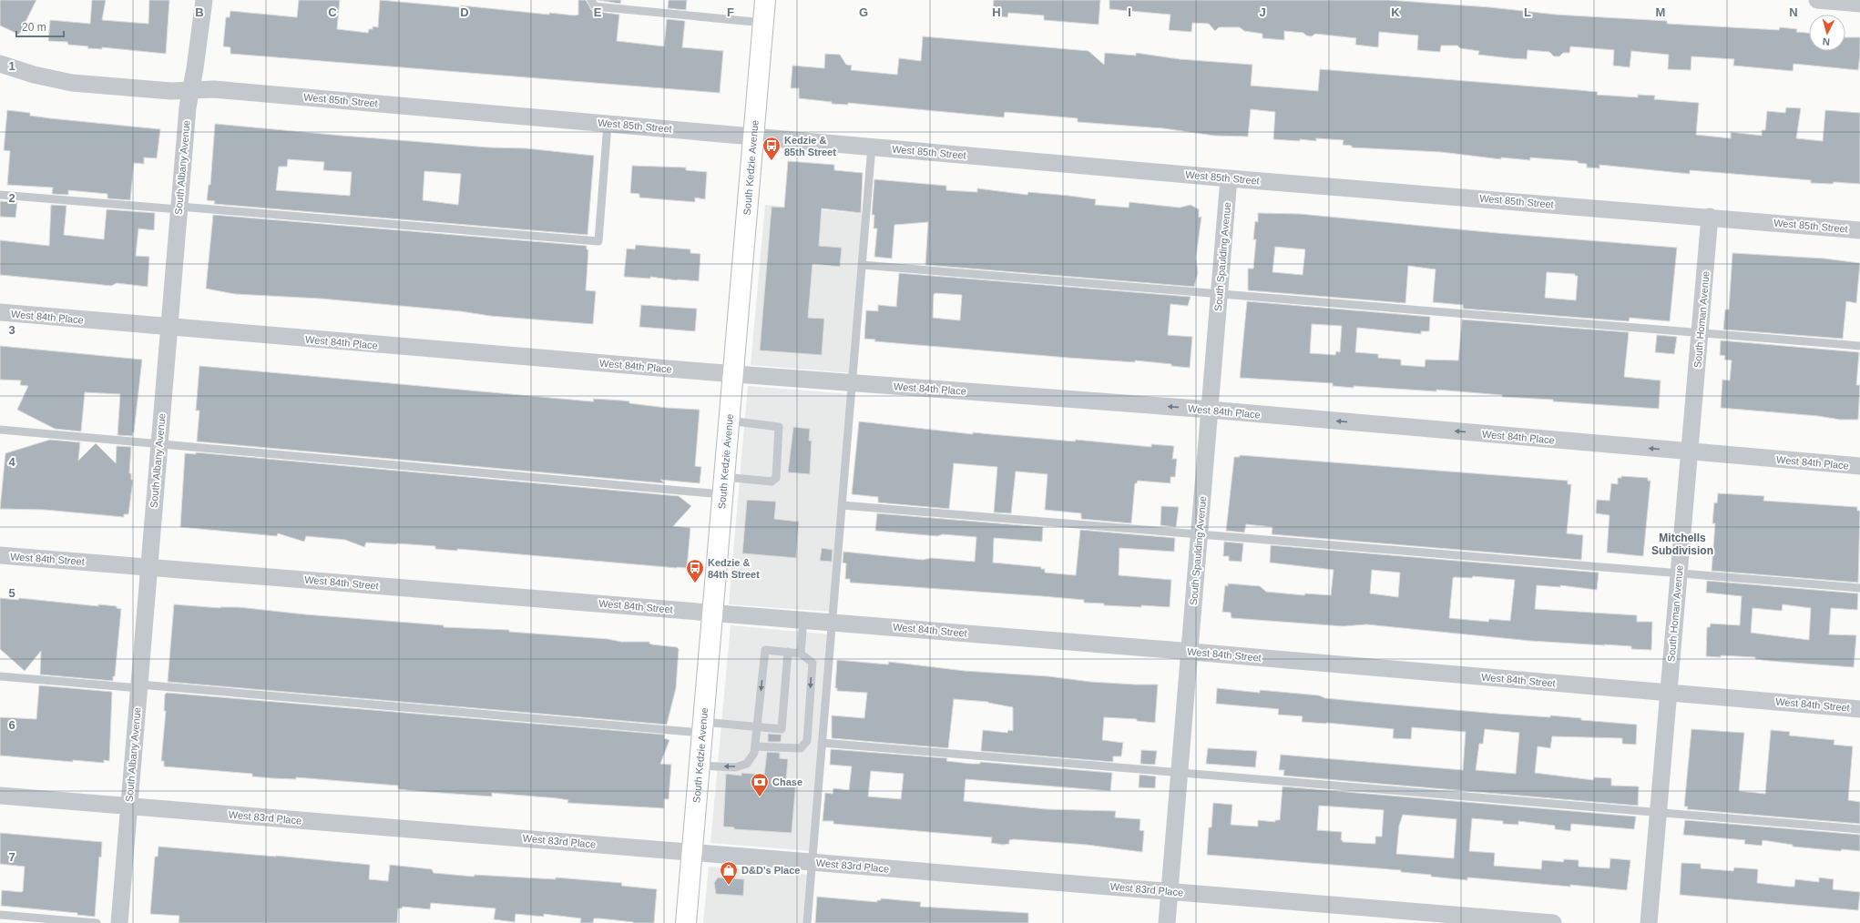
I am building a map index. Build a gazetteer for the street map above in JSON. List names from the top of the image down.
{
  "streets": {
    "main road": ["South Kedzie Avenue"],
    "street": [
      "West 85th Street",
      "South Albany Avenue",
      "South Spaulding Avenue",
      "West 84th Place",
      "South Homan Avenue",
      "West 84th Street",
      "West 83rd Place"
    ]
  },
  "crossings": [
    ["West 85th Street", "South Albany Avenue"],
    ["West 85th Street", "South Kedzie Avenue"],
    ["West 85th Street", "South Spaulding Avenue"],
    ["West 85th Street", "South Homan Avenue"],
    ["South Albany Avenue", "West 84th Place"],
    ["South Albany Avenue", "West 84th Street"],
    ["South Albany Avenue", "West 83rd Place"],
    ["South Kedzie Avenue", "West 84th Place"],
    ["South Kedzie Avenue", "West 84th Street"],
    ["South Kedzie Avenue", "West 83rd Place"],
    ["South Spaulding Avenue", "West 84th Place"],
    ["South Spaulding Avenue", "West 84th Street"],
    ["South Spaulding Avenue", "West 83rd Place"],
    ["West 84th Place", "South Homan Avenue"],
    ["South Homan Avenue", "West 84th Street"]
  ],
  "one_way": ["West 84th Place"],
  "districts": ["Mitchells Subdivision"],
  "places": {
    "bus stop": ["Kedzie & 85th Street", "Kedzie & 84th Street"],
    "bank": ["Chase"],
    "shop": ["D&D’s Place"]
  },
  "scale_bar": "20 m",
  "north": "bottom",
  "grid": {
    "columns": [
      "B",
      "C",
      "D",
      "E",
      "F",
      "G",
      "H",
      "I",
      "J",
      "K",
      "L",
      "M",
      "N"
    ],
    "rows": [
      "1",
      "2",
      "3",
      "4",
      "5",
      "6",
      "7"
    ]
  }
}
